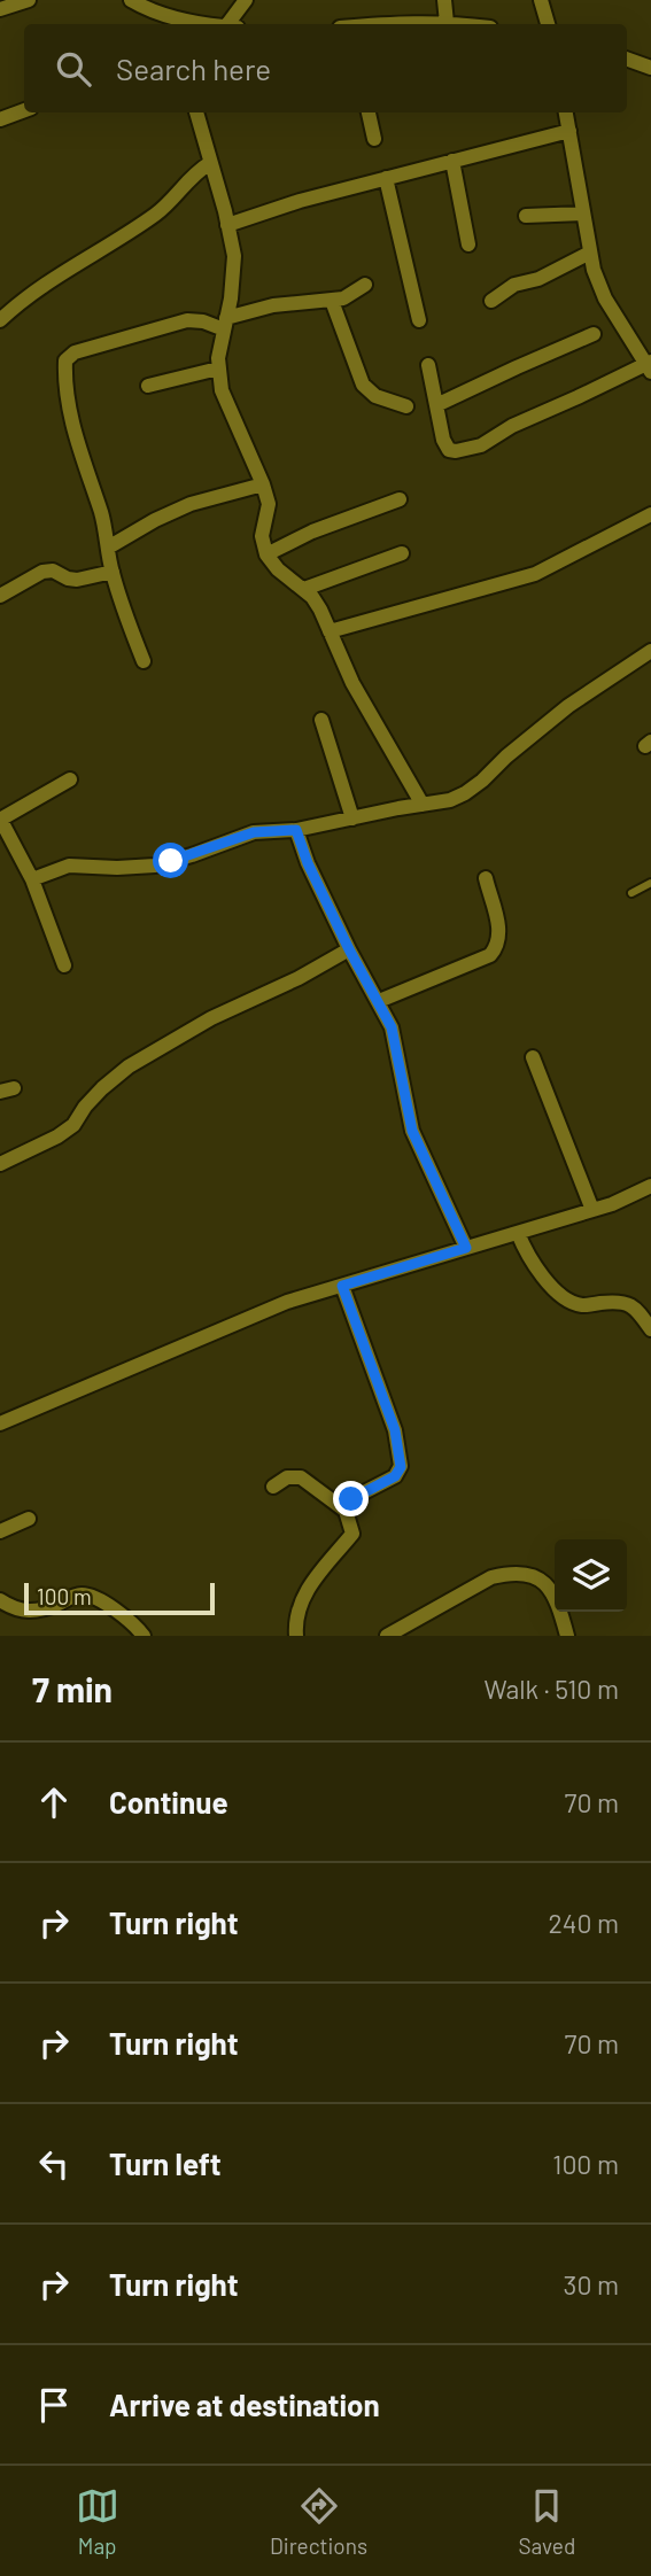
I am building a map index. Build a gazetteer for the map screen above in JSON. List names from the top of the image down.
{
  "scale_bar": "100 m",
  "page": {
    "search": "Search here",
    "scale": "100 m",
    "heading": ["7 min", "Walk · 510 m"],
    "list": [
      ["Continue", "70 m"],
      ["Turn right", "240 m"],
      ["Turn right", "70 m"],
      ["Turn left", "100 m"],
      ["Turn right", "30 m"],
      "Arrive at destination"
    ],
    "nav": ["Map", "Directions", "Saved"]
  }
}
